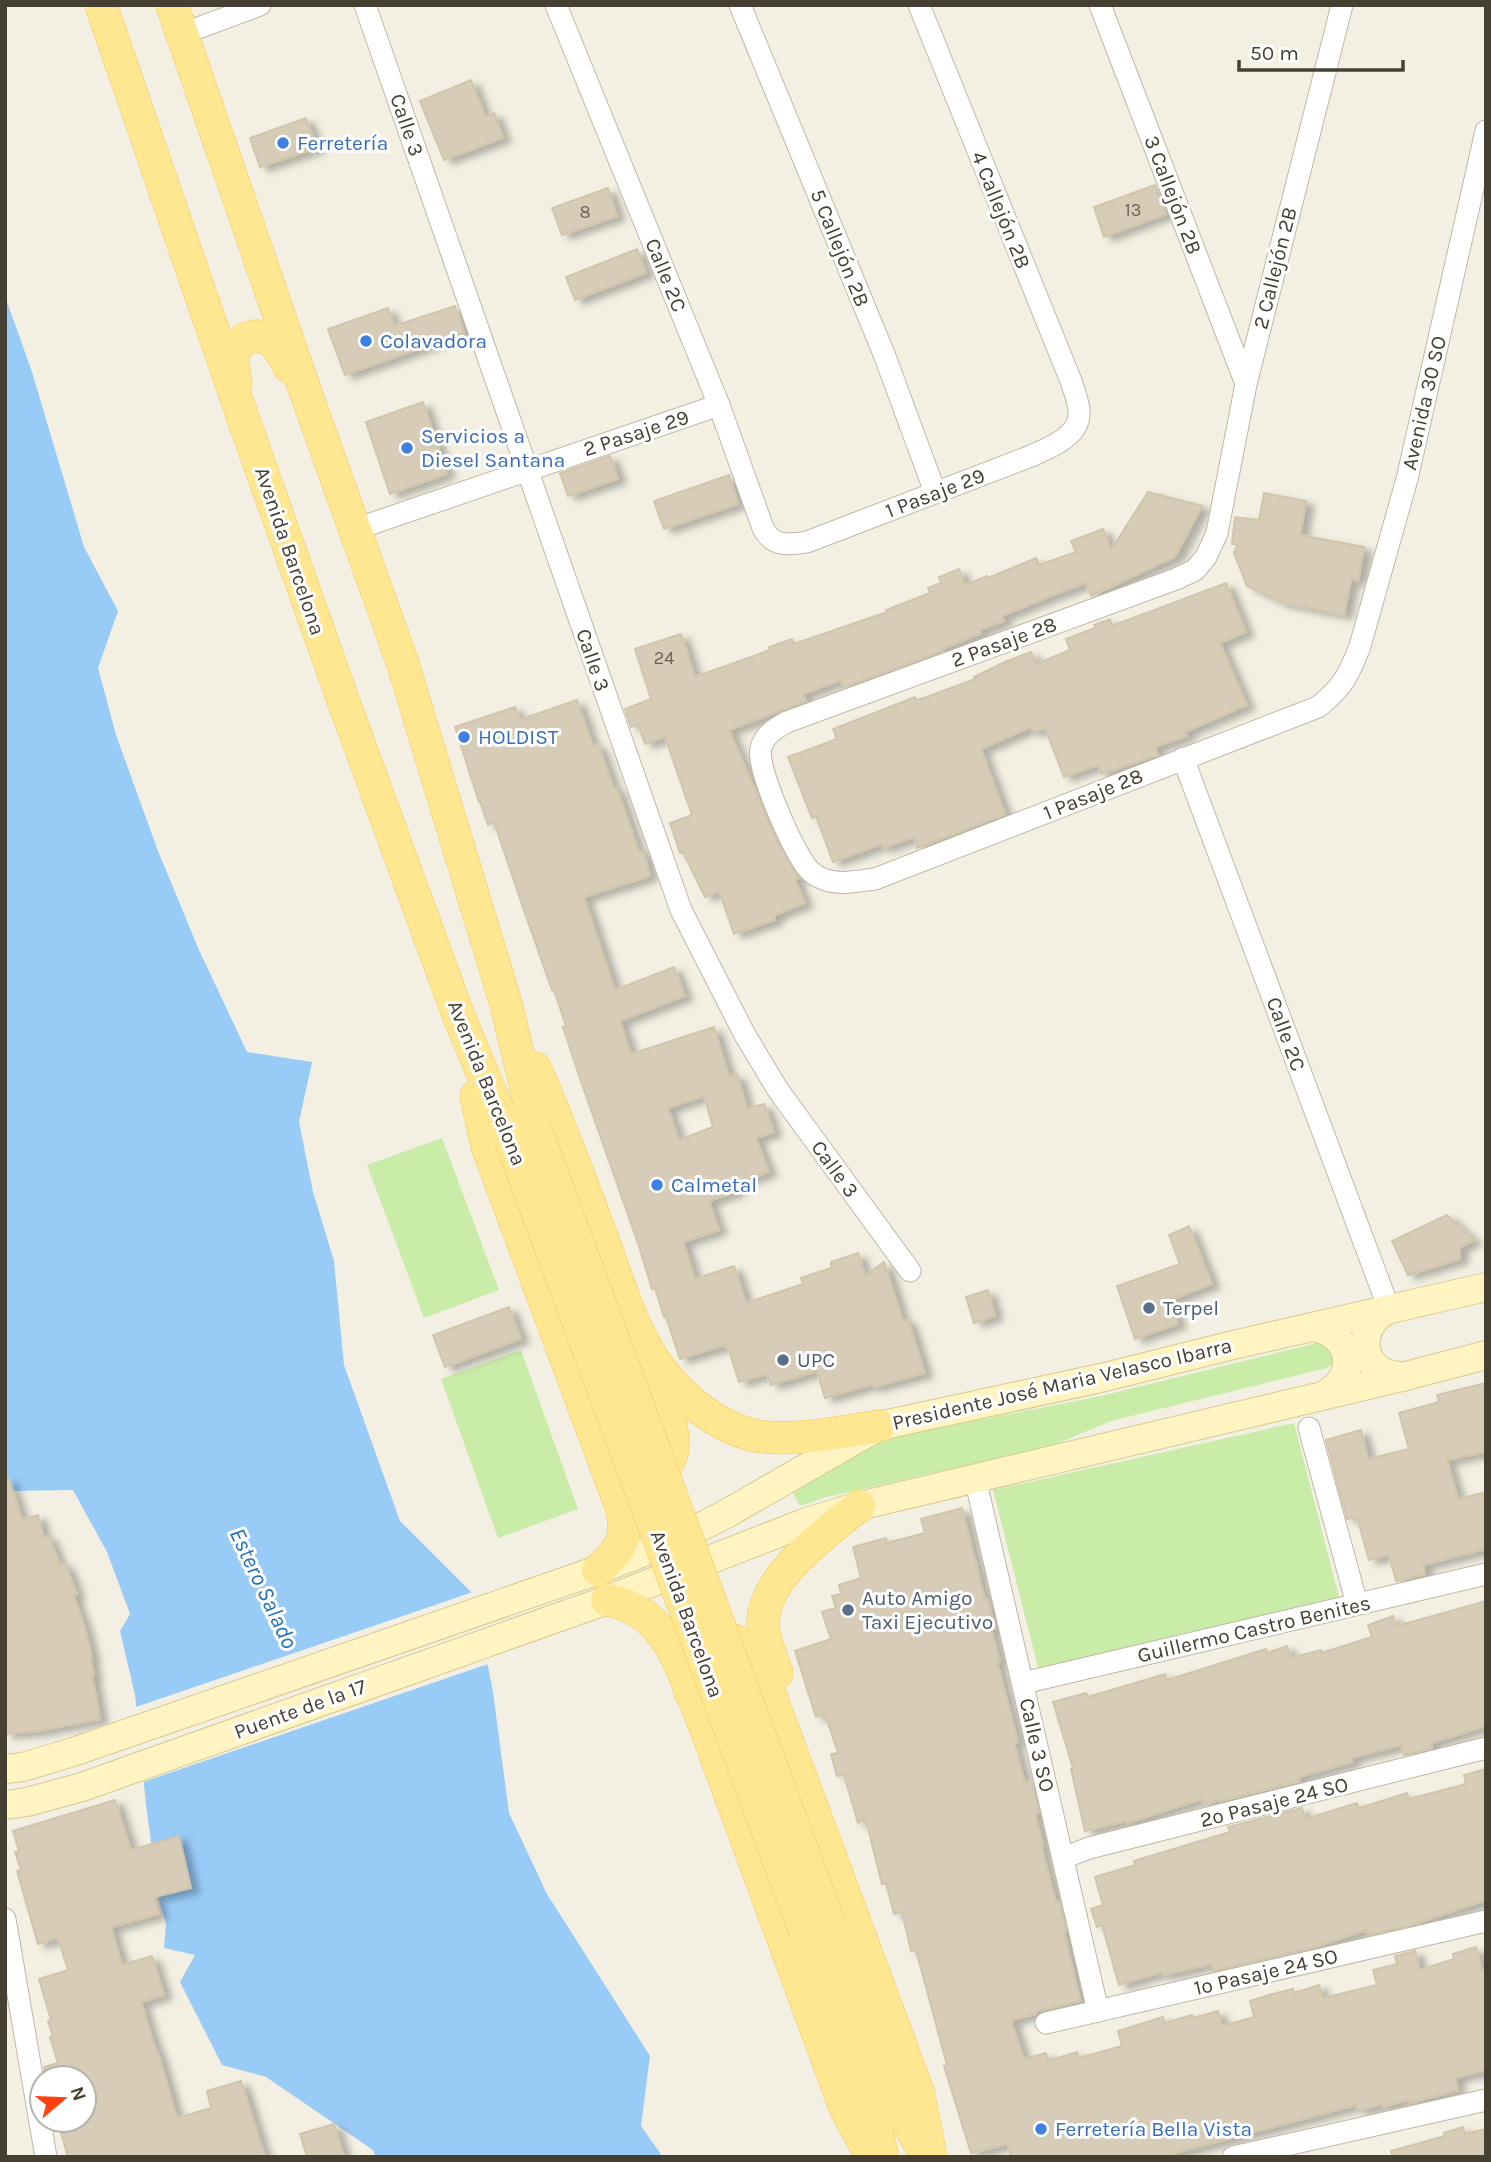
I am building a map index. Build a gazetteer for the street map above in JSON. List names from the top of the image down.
{
  "streets": {
    "main road": ["Avenida Barcelona", "Presidente José Maria Velasco Ibarra", "Puente de la 17"],
    "street": [
      "Calle 3",
      "3 Callejón 2B",
      "4 Callejón 2B",
      "5 Callejón 2B",
      "2 Callejón 2B",
      "Calle 2C",
      "Avenida 30 SO",
      "2 Pasaje 29",
      "1 Pasaje 29",
      "2 Pasaje 28",
      "1 Pasaje 28",
      "Guillermo Castro Benites",
      "Calle 3 SO",
      "2º Pasaje 24 SO",
      "1º Pasaje 24 SO"
    ]
  },
  "crossings": [
    ["Calle 3", "2 Pasaje 29"],
    ["3 Callejón 2B", "2 Callejón 2B"],
    ["4 Callejón 2B", "1 Pasaje 29"],
    ["5 Callejón 2B", "1 Pasaje 29"],
    ["2 Callejón 2B", "2 Pasaje 28"],
    ["Calle 2C", "2 Pasaje 29"],
    ["Calle 2C", "1 Pasaje 29"],
    ["Calle 2C", "1 Pasaje 28"],
    ["Calle 2C", "Presidente José Maria Velasco Ibarra"],
    ["Avenida 30 SO", "1 Pasaje 28"],
    ["2 Pasaje 29", "Avenida Barcelona"],
    ["2 Pasaje 28", "1 Pasaje 28"],
    ["Presidente José Maria Velasco Ibarra", "Puente de la 17"],
    ["Guillermo Castro Benites", "Calle 3 SO"],
    ["Calle 3 SO", "2º Pasaje 24 SO"],
    ["Calle 3 SO", "1º Pasaje 24 SO"]
  ],
  "water": ["Estero Salado"],
  "places": [
    "Ferretería",
    "Colavadora",
    "Servicios a Diesel Santana",
    "HOLDIST",
    "Calmetal",
    "Terpel",
    "UPC",
    "Auto Amigo Taxi Ejecutivo",
    "Ferretería Bella Vista"
  ],
  "house_numbers": ["13", "8", "24"],
  "scale_bar": "50 m",
  "north": "right"
}
